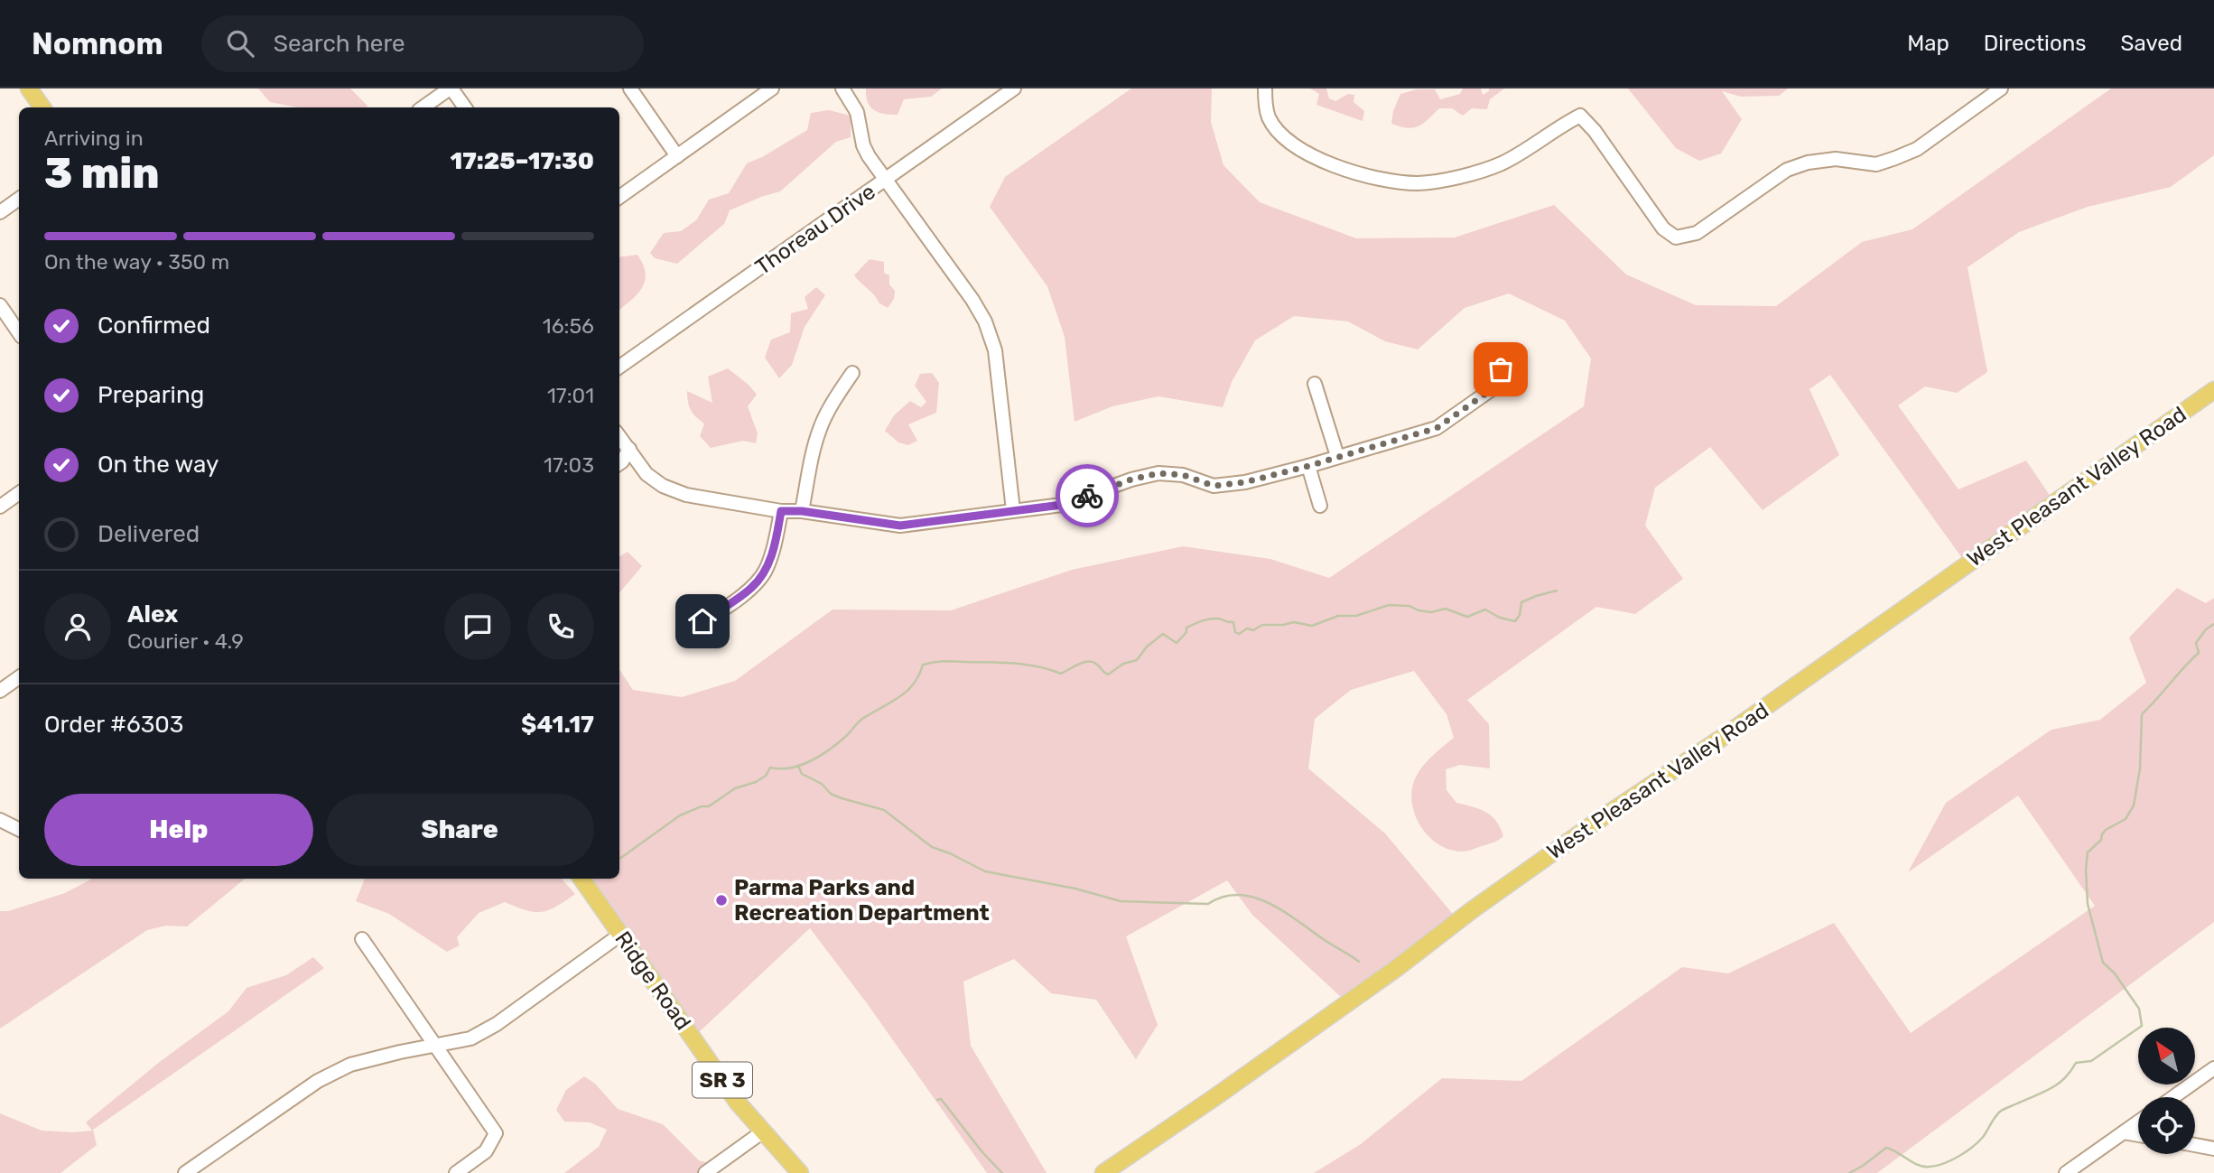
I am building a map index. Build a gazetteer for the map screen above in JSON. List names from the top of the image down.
{
  "streets": {
    "main road": ["West Pleasant Valley Road", "Ridge Road", "SR 3"],
    "street": ["Thoreau Drive"]
  },
  "places": ["Parma Parks and Recreation Department"],
  "north": "top left",
  "page": {
    "header": "Nomnom",
    "search": "Search here",
    "nav": ["Map", "Directions", "Saved"],
    "heading": ["3 min", "Arriving in", "17:25–17:30"],
    "panel": [
      "Alex",
      "Courier · 4.9",
      "Order #6303",
      "$41.17"
    ],
    "bar": "On the way · 350 m",
    "list": [
      ["Confirmed", "16:56"],
      ["Preparing", "17:01"],
      ["On the way", "17:03"],
      "Delivered"
    ],
    "buttons": ["Help", "Share"]
  }
}
